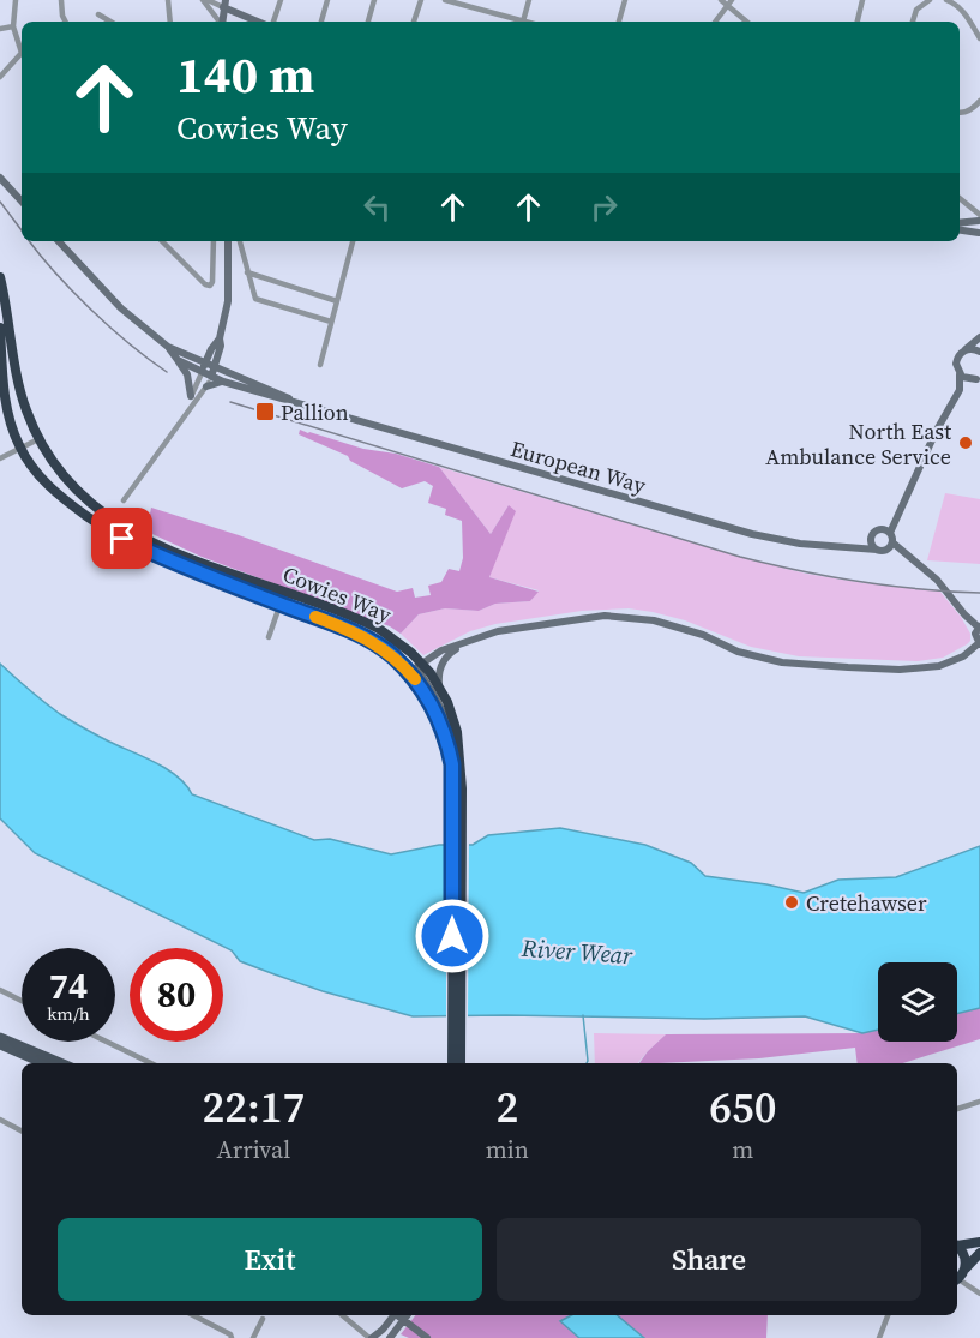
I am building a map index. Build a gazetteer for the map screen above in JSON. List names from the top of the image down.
{
  "streets": {
    "highway": ["Cowies Way"],
    "street": ["European Way"]
  },
  "water": ["River Wear"],
  "places": {
    "transit": ["Pallion"],
    "other": ["North East Ambulance Service", "Cretehawser"]
  },
  "page": {
    "turn": ["140 m", "Cowies Way"],
    "speed": "74 km/h",
    "limit": "80",
    "eta": [
      "22:17",
      "Arrival",
      "2",
      "min",
      "650",
      "m"
    ],
    "buttons": ["Exit", "Share"]
  }
}
